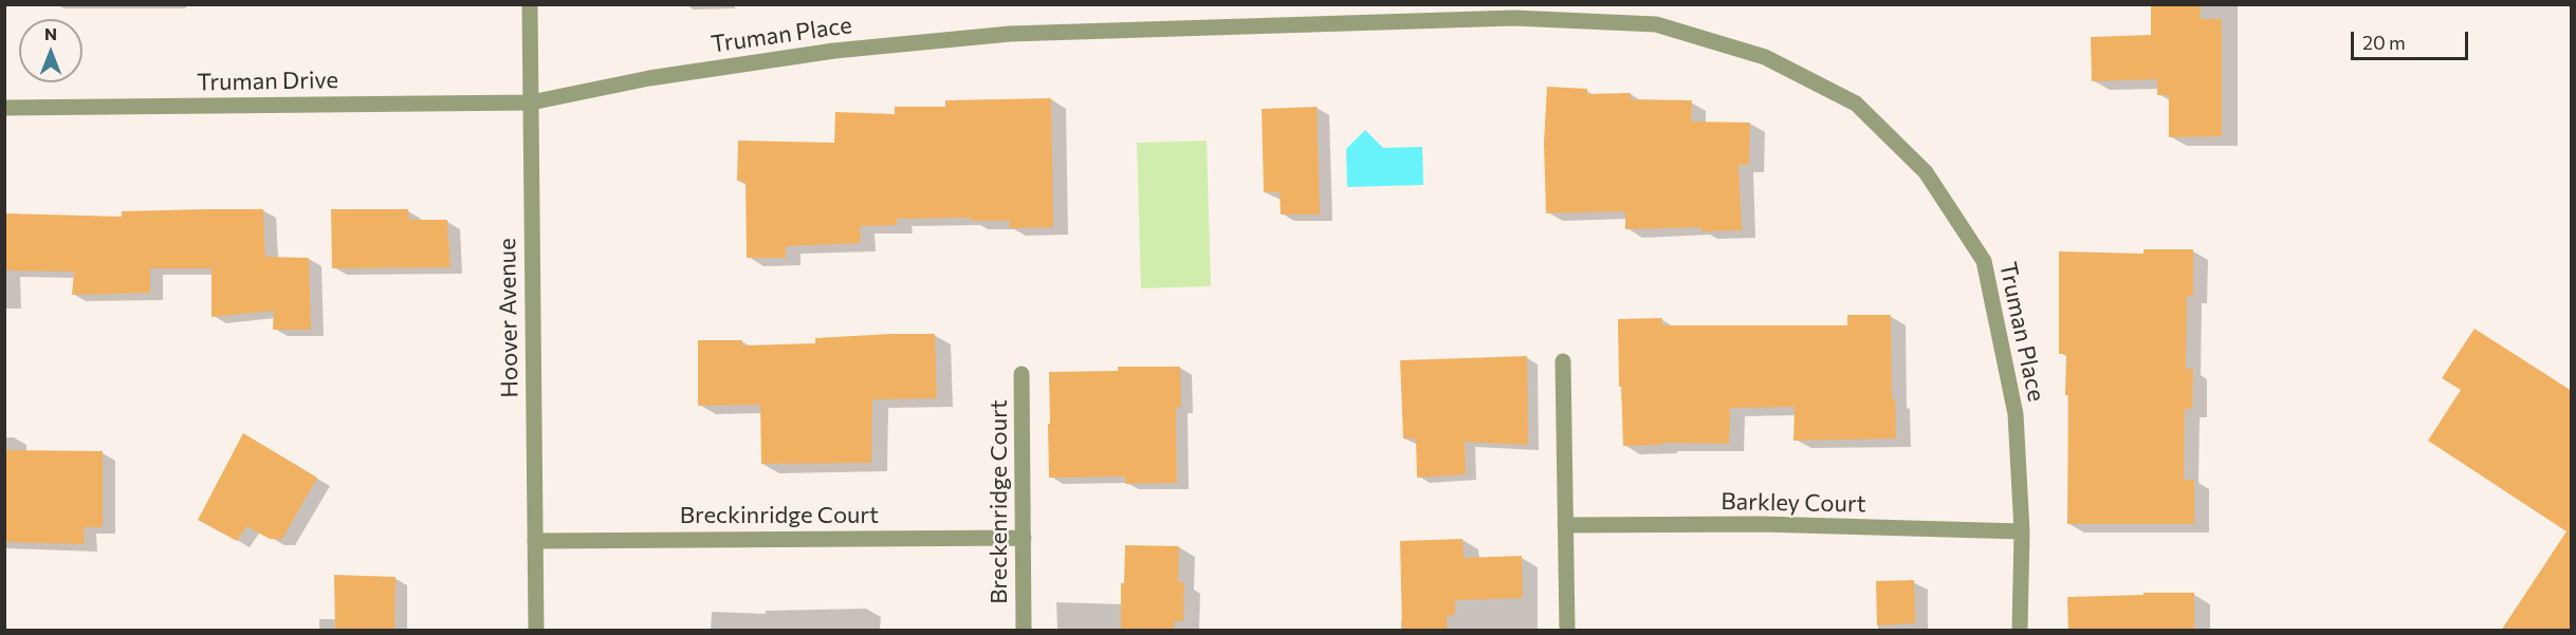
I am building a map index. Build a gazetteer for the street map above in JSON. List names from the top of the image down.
{
  "streets": {
    "street": [
      "Truman Place",
      "Truman Drive",
      "Hoover Avenue",
      "Breckenridge Court",
      "Barkley Court",
      "Breckinridge Court"
    ]
  },
  "crossings": [
    ["Truman Place", "Truman Drive"],
    ["Truman Place", "Hoover Avenue"],
    ["Truman Place", "Barkley Court"],
    ["Truman Drive", "Hoover Avenue"],
    ["Hoover Avenue", "Breckinridge Court"],
    ["Breckenridge Court", "Breckinridge Court"]
  ],
  "scale_bar": "20 m",
  "north": "top"
}
